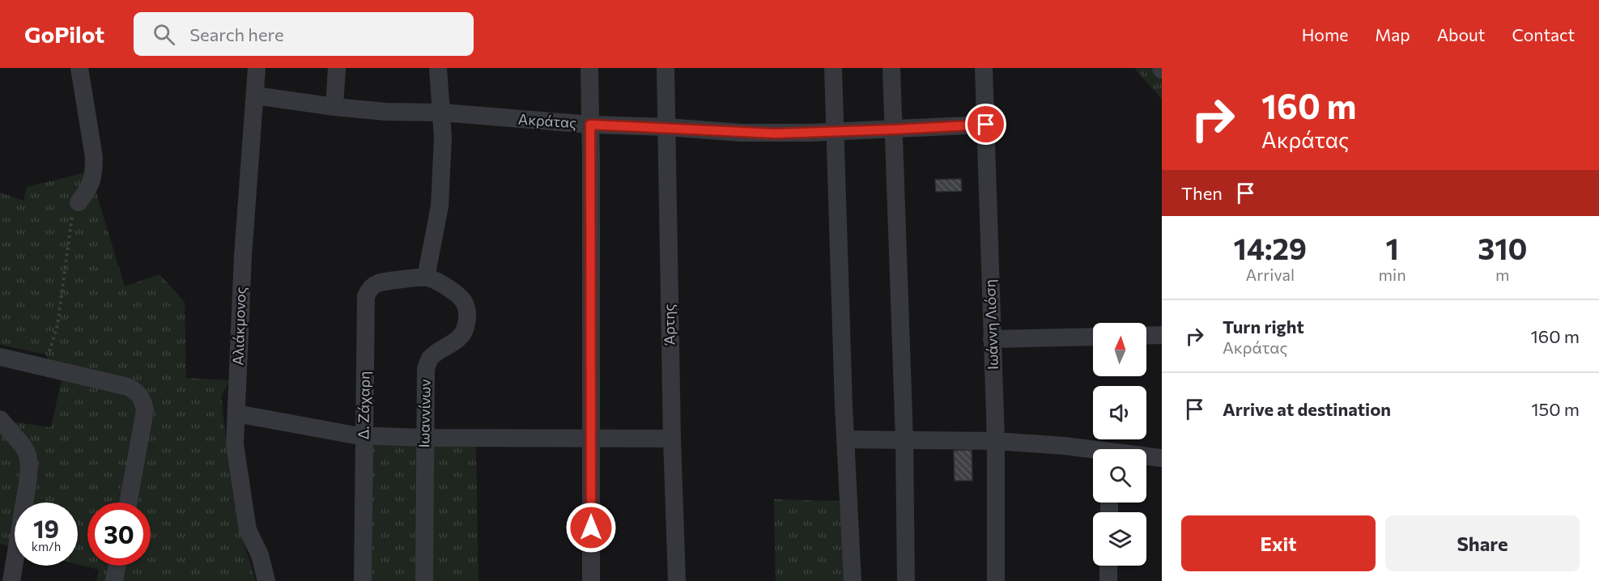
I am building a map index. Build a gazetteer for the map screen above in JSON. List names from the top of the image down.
{
  "streets": {
    "street": [
      "Ακράτας",
      "Άρτης",
      "Ιωάννη Λιόση",
      "Αλιάκμονος",
      "Δ. Ζάχαρη",
      "Ιωαννίνων"
    ]
  },
  "crossings": [
    ["Ακράτας", "Άρτης"],
    ["Ακράτας", "Ιωάννη Λιόση"],
    ["Ακράτας", "Αλιάκμονος"],
    ["Δ. Ζάχαρη", "Ιωαννίνων"]
  ],
  "north": "top",
  "page": {
    "header": "GoPilot",
    "search": "Search here",
    "nav": [
      "Home",
      "Map",
      "About",
      "Contact"
    ],
    "turn": ["160 m", "Ακράτας"],
    "then": "Then",
    "eta": [
      "14:29",
      "Arrival",
      "1",
      "min",
      "310",
      "m"
    ],
    "list": [
      {
        "name": "Turn right",
        "note": "Ακράτας",
        "value": "160 m"
      },
      {
        "name": "Arrive at destination",
        "value": "150 m"
      }
    ],
    "speed": "19 km/h",
    "limit": "30",
    "buttons": ["Exit", "Share"]
  }
}
